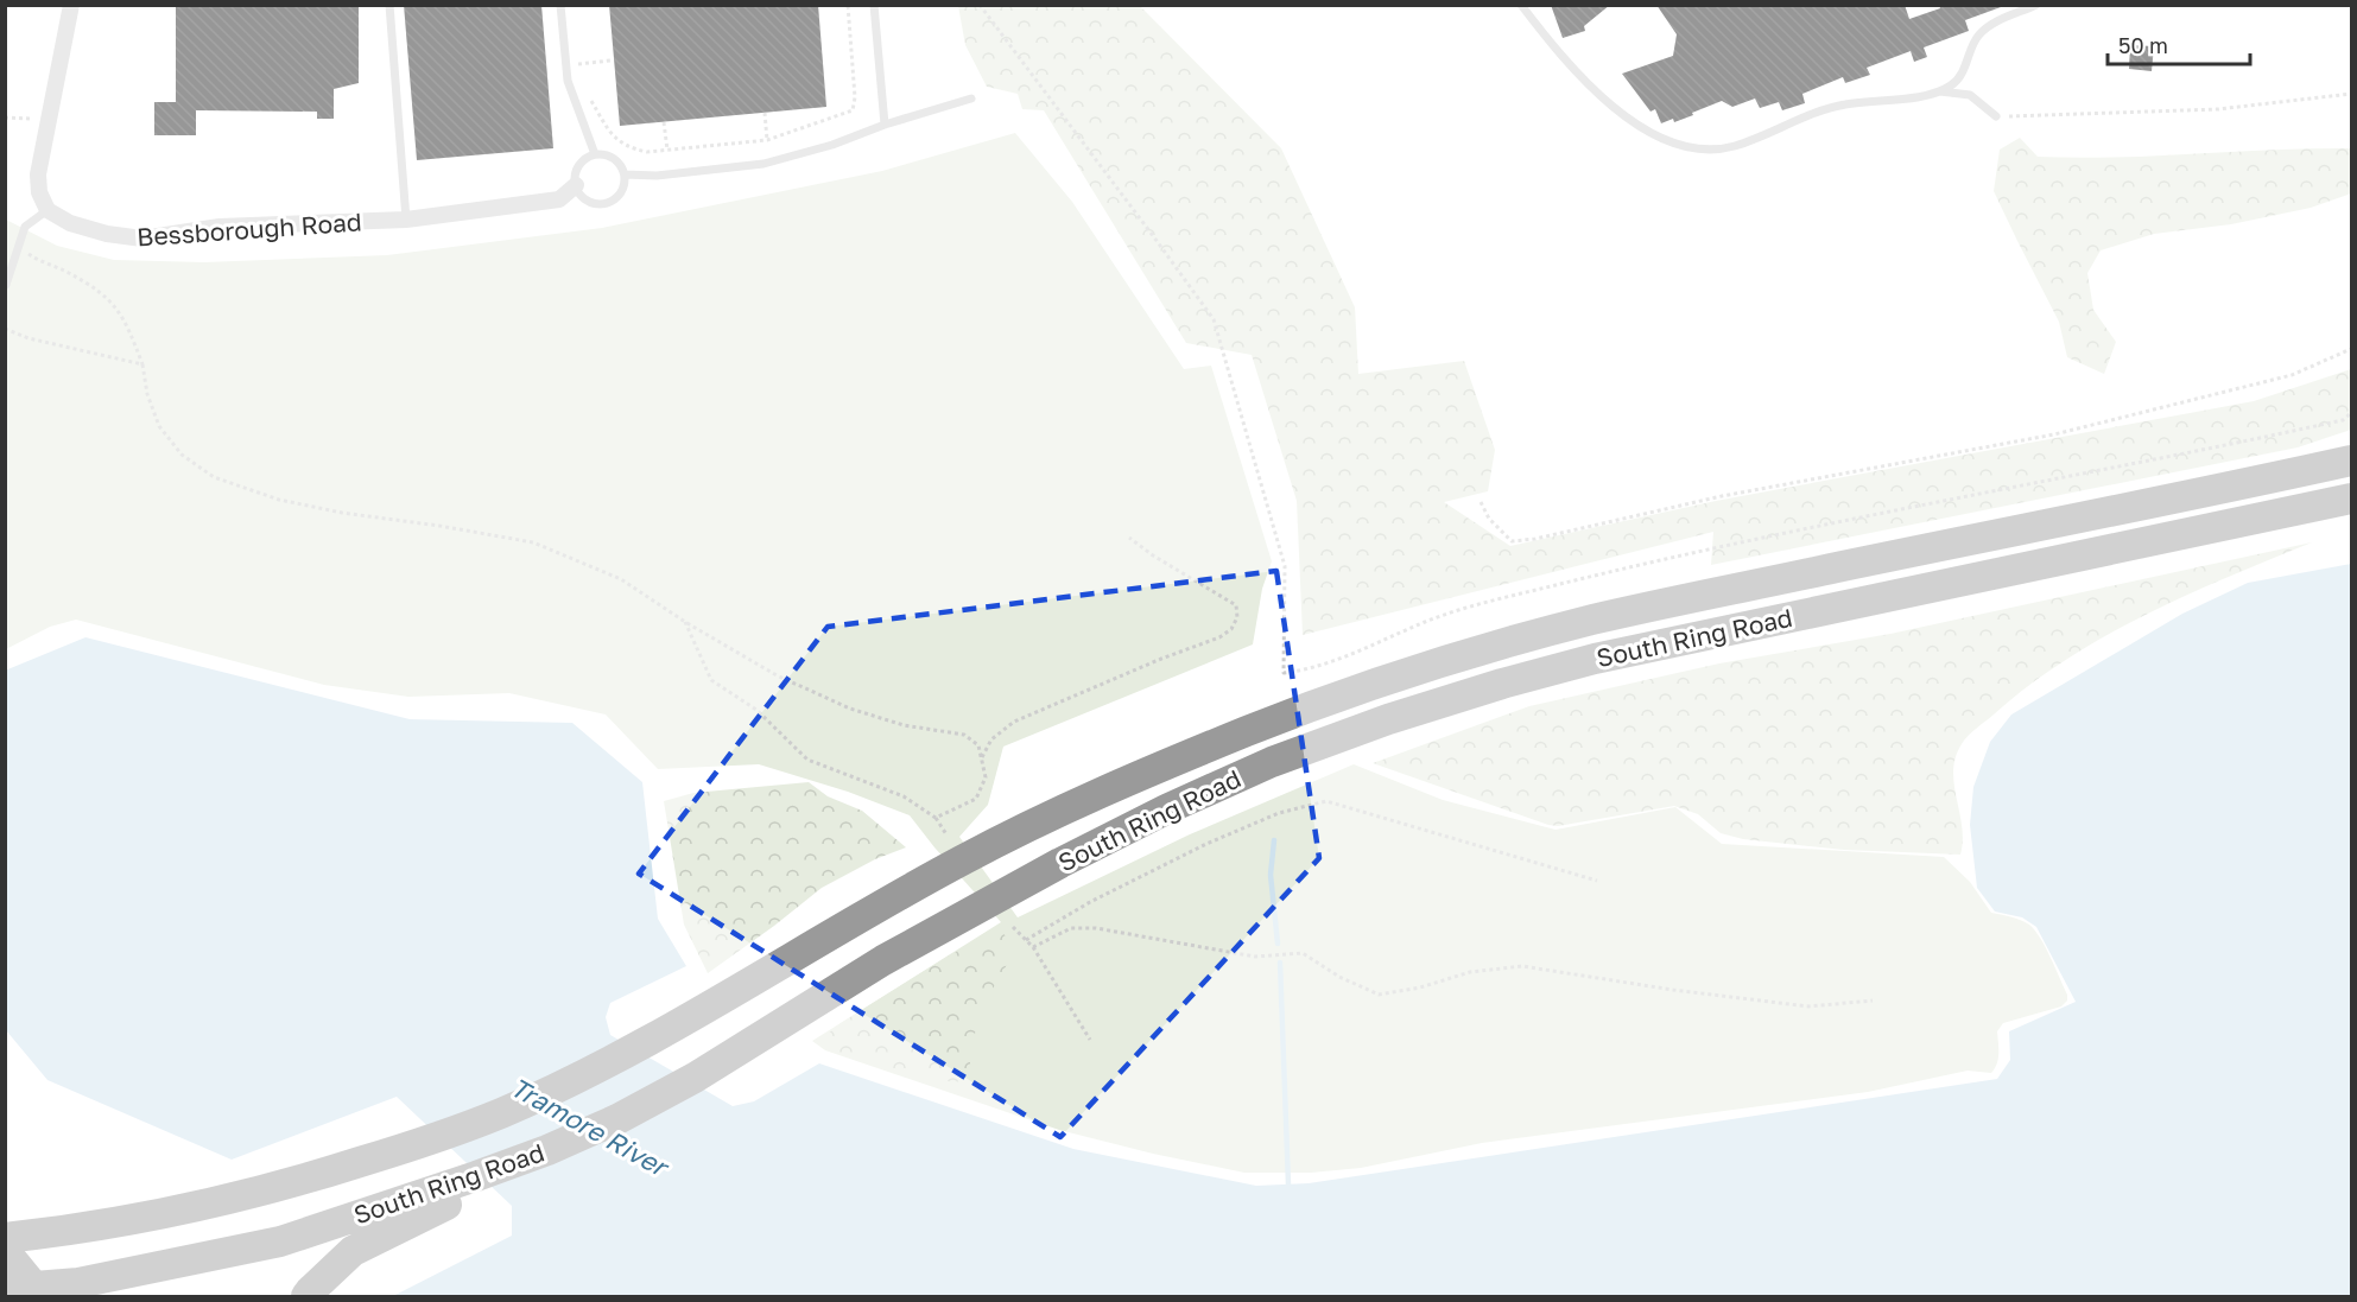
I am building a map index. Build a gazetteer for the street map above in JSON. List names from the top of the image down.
{
  "streets": {
    "highway": ["South Ring Road"],
    "street": ["Bessborough Road"]
  },
  "water": ["Tramore River"],
  "scale_bar": "50 m"
}
